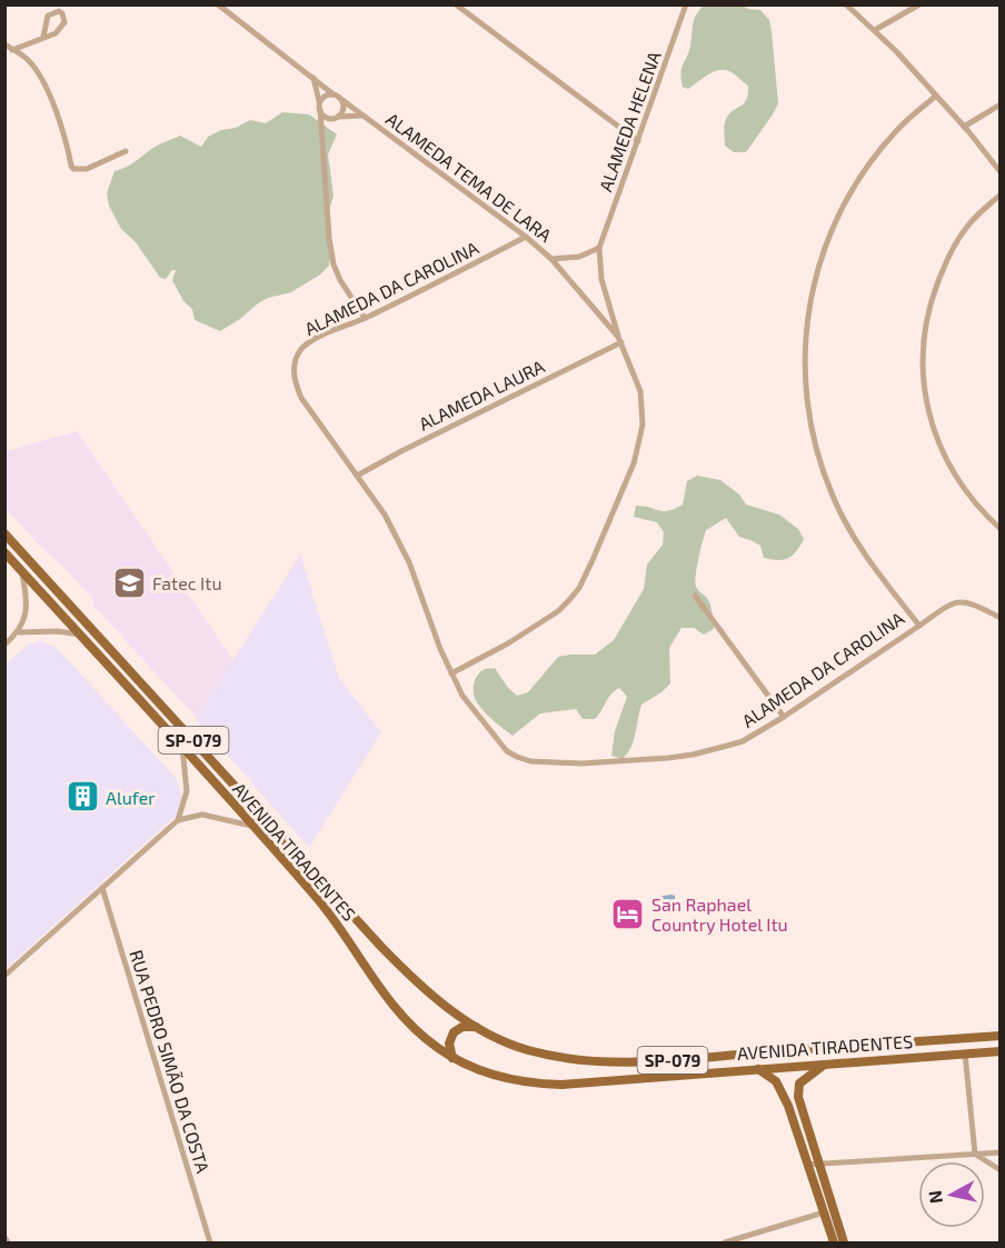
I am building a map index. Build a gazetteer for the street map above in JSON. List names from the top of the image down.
{
  "streets": {
    "main road": ["SP-079", "AVENIDA TIRADENTES"],
    "street": [
      "ALAMEDA HELENA",
      "ALAMEDA TEMA DE LARA",
      "ALAMEDA DA CAROLINA",
      "ALAMEDA LAURA",
      "RUA PEDRO SIMÃO DA COSTA"
    ]
  },
  "crossings": [
    ["ALAMEDA HELENA", "ALAMEDA TEMA DE LARA"],
    ["ALAMEDA HELENA", "ALAMEDA LAURA"],
    ["ALAMEDA TEMA DE LARA", "ALAMEDA DA CAROLINA"],
    ["ALAMEDA TEMA DE LARA", "ALAMEDA LAURA"],
    ["ALAMEDA DA CAROLINA", "ALAMEDA LAURA"]
  ],
  "places": {
    "school or university": ["Fatec Itu"],
    "building": ["Alufer"],
    "hotel": ["San Raphael Country Hotel Itu"]
  },
  "north": "left"
}
